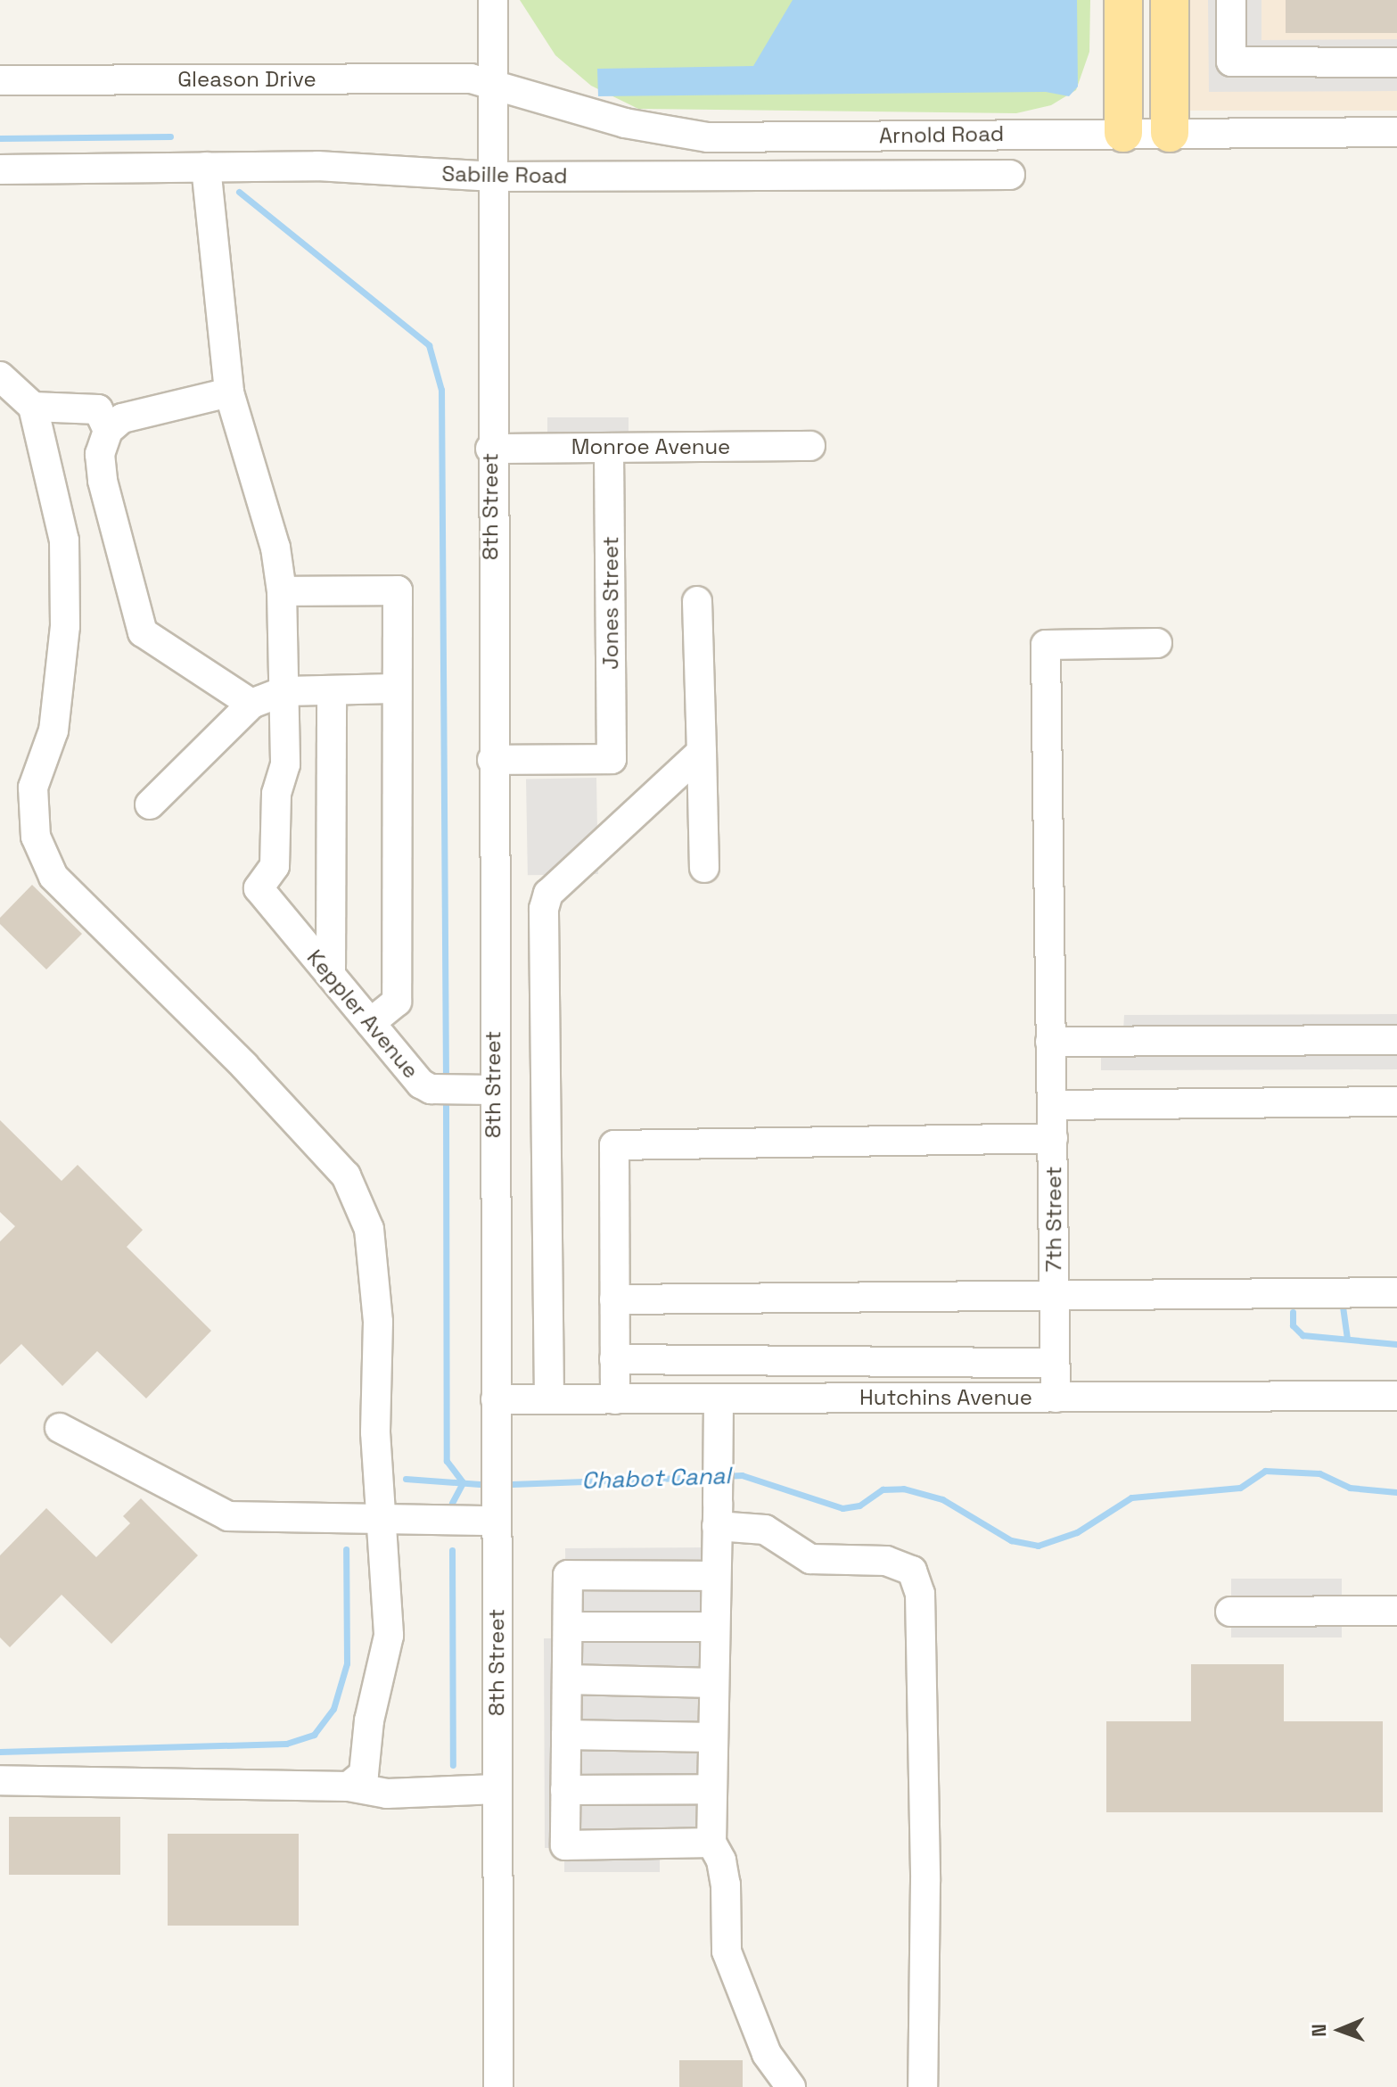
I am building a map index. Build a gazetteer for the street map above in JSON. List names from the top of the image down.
{
  "streets": {
    "street": [
      "Gleason Drive",
      "Arnold Road",
      "Sabille Road",
      "Monroe Avenue",
      "8th Street",
      "Jones Street",
      "Keppler Avenue",
      "7th Street",
      "Hutchins Avenue"
    ]
  },
  "crossings": [
    ["Gleason Drive", "Arnold Road"],
    ["Gleason Drive", "8th Street"],
    ["Arnold Road", "8th Street"],
    ["Sabille Road", "8th Street"],
    ["Monroe Avenue", "8th Street"],
    ["Monroe Avenue", "Jones Street"],
    ["8th Street", "Jones Street"],
    ["8th Street", "Keppler Avenue"],
    ["8th Street", "Hutchins Avenue"],
    ["7th Street", "Hutchins Avenue"]
  ],
  "water": ["Chabot Canal"],
  "north": "left"
}
